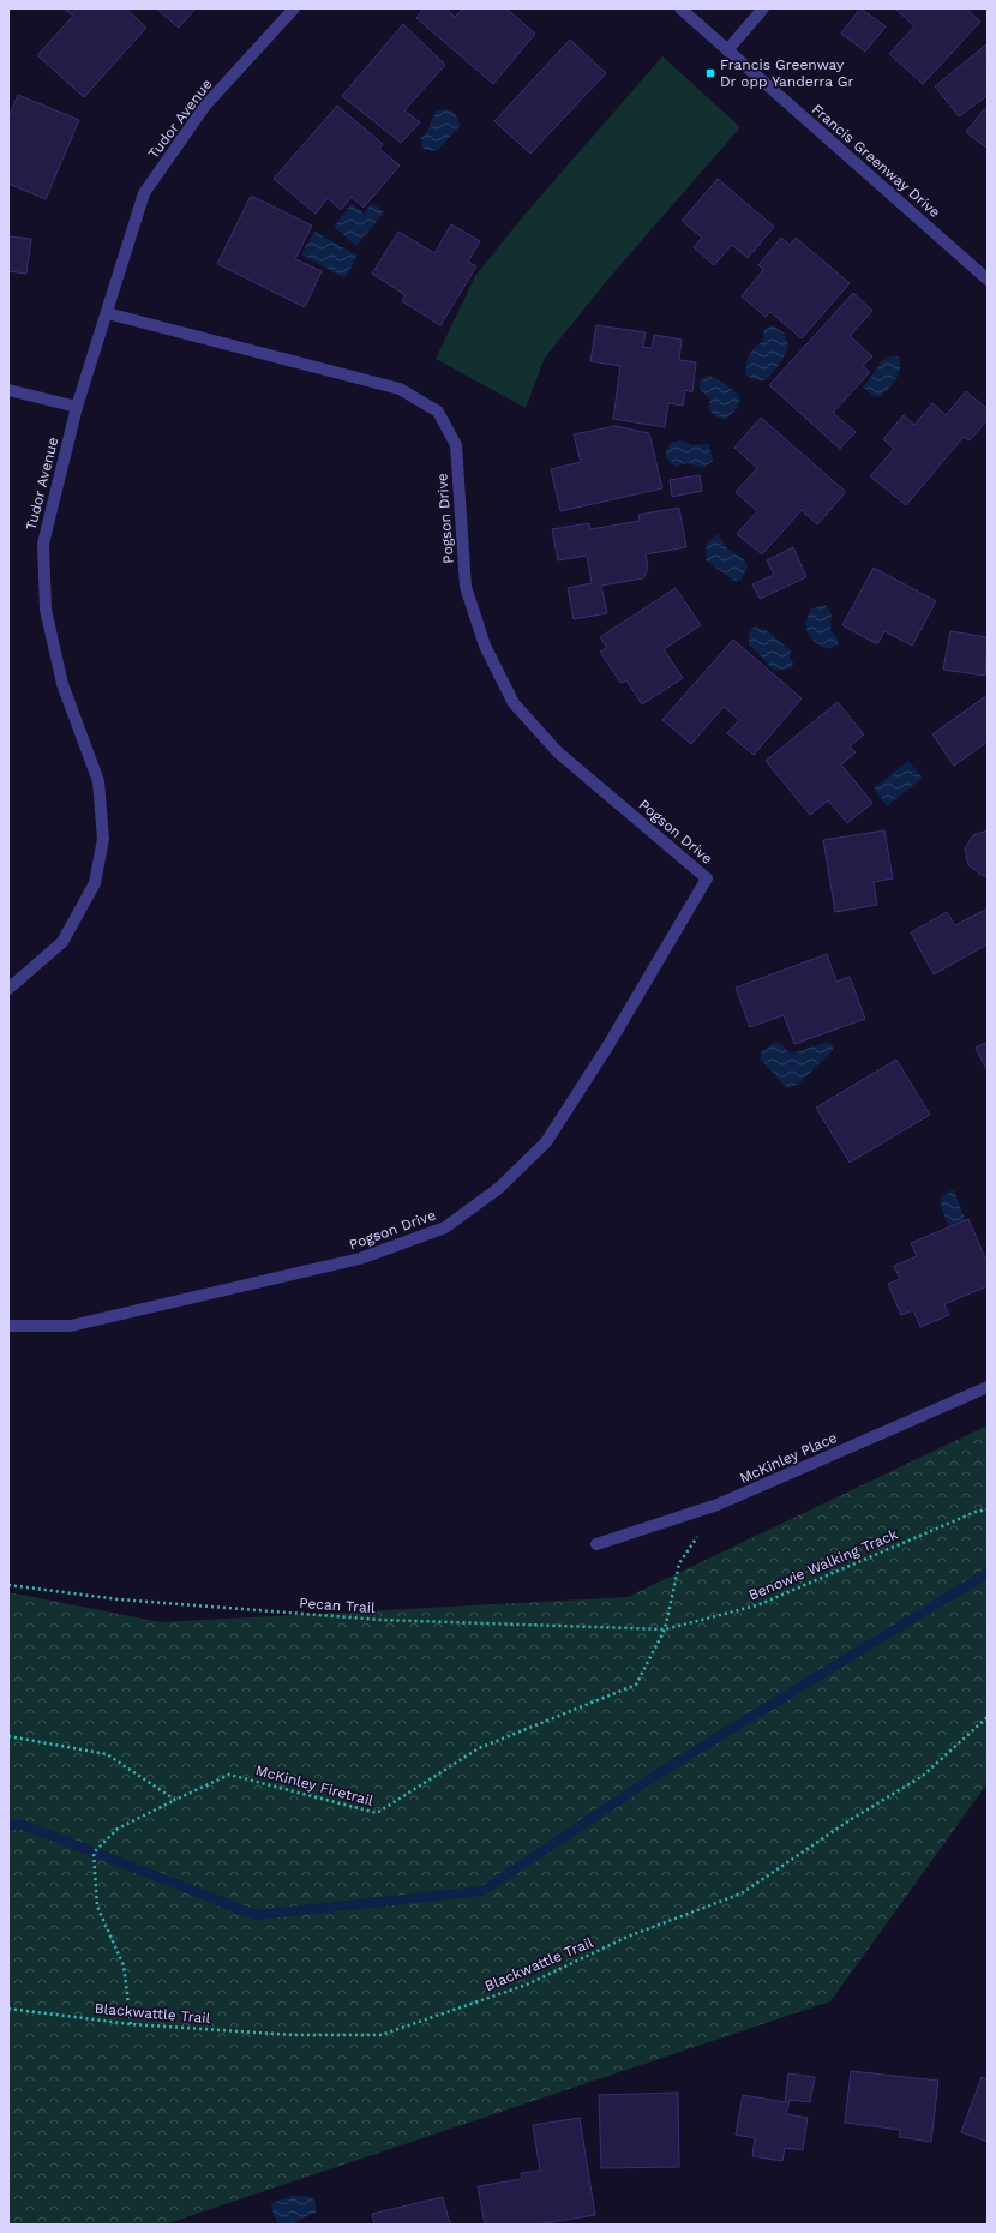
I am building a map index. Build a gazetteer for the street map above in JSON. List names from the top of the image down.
{
  "streets": {
    "street": [
      "Tudor Avenue",
      "Francis Greenway Drive",
      "Pogson Drive",
      "McKinley Place"
    ],
    "path": [
      "Benowie Walking Track",
      "Pecan Trail",
      "McKinley Firetrail",
      "Blackwattle Trail"
    ]
  },
  "crossings": [
    ["Tudor Avenue", "Pogson Drive"],
    ["McKinley Place", "McKinley Firetrail"],
    ["Benowie Walking Track", "Pecan Trail"],
    ["Benowie Walking Track", "McKinley Firetrail"],
    ["Pecan Trail", "McKinley Firetrail"],
    ["McKinley Firetrail", "Blackwattle Trail"]
  ],
  "places": {
    "transit": ["Francis Greenway Dr opp Yanderra Gr"]
  }
}
